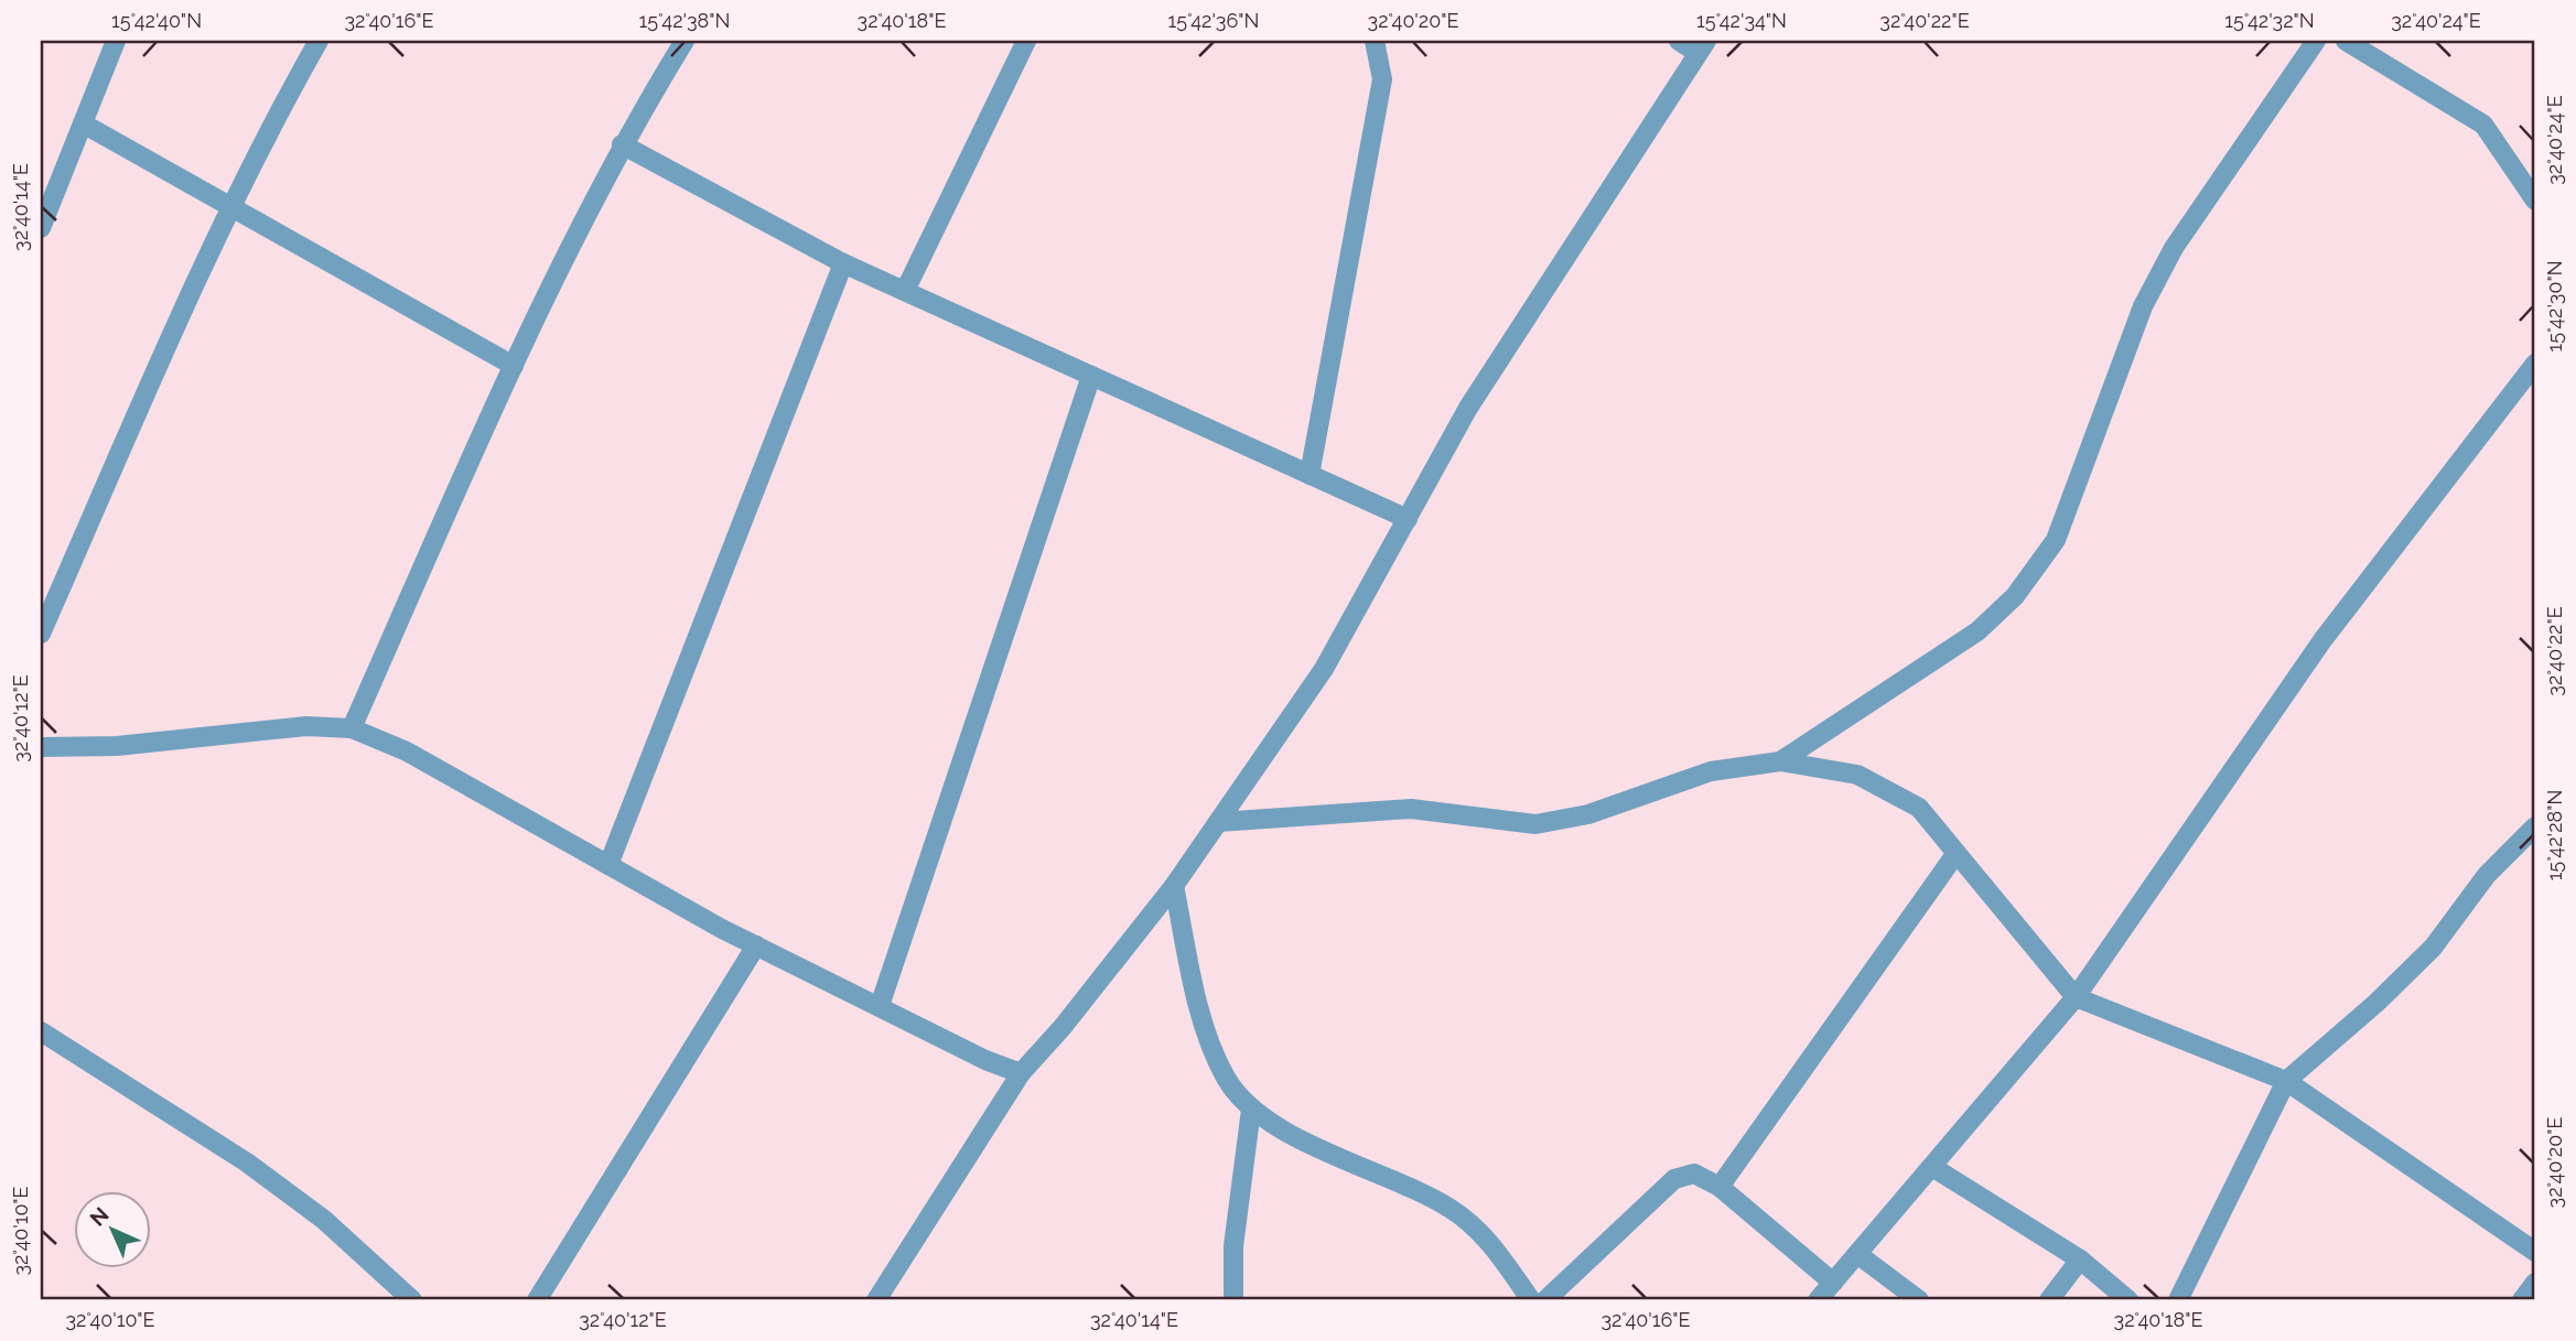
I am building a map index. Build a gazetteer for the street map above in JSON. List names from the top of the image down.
{
  "north": "top left",
  "coordinates": [
    "15°42'40\"N",
    "32°40'16\"E",
    "15°42'38\"N",
    "32°40'18\"E",
    "15°42'36\"N",
    "32°40'20\"E",
    "15°42'34\"N",
    "32°40'22\"E",
    "15°42'32\"N",
    "32°40'24\"E",
    "32°40'14\"E",
    "15°42'30\"N",
    "32°40'12\"E",
    "15°42'28\"N",
    "32°40'10\"E"
  ]
}
